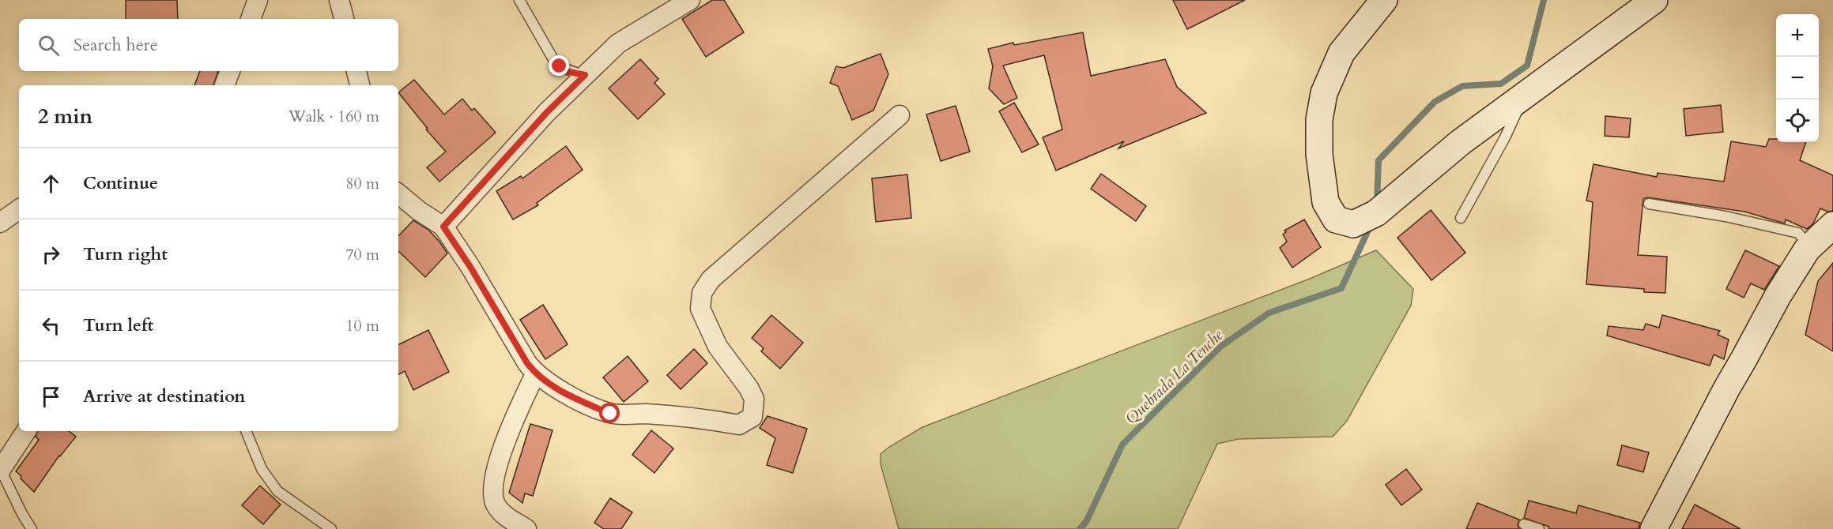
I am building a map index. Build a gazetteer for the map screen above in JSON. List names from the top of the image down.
{
  "water": ["Quebrada La Tenche"],
  "page": {
    "map_buttons": ["+", "−"],
    "search": "Search here",
    "heading": ["2 min", "Walk · 160 m"],
    "list": [
      ["Continue", "80 m"],
      ["Turn right", "70 m"],
      ["Turn left", "10 m"],
      "Arrive at destination"
    ]
  }
}
